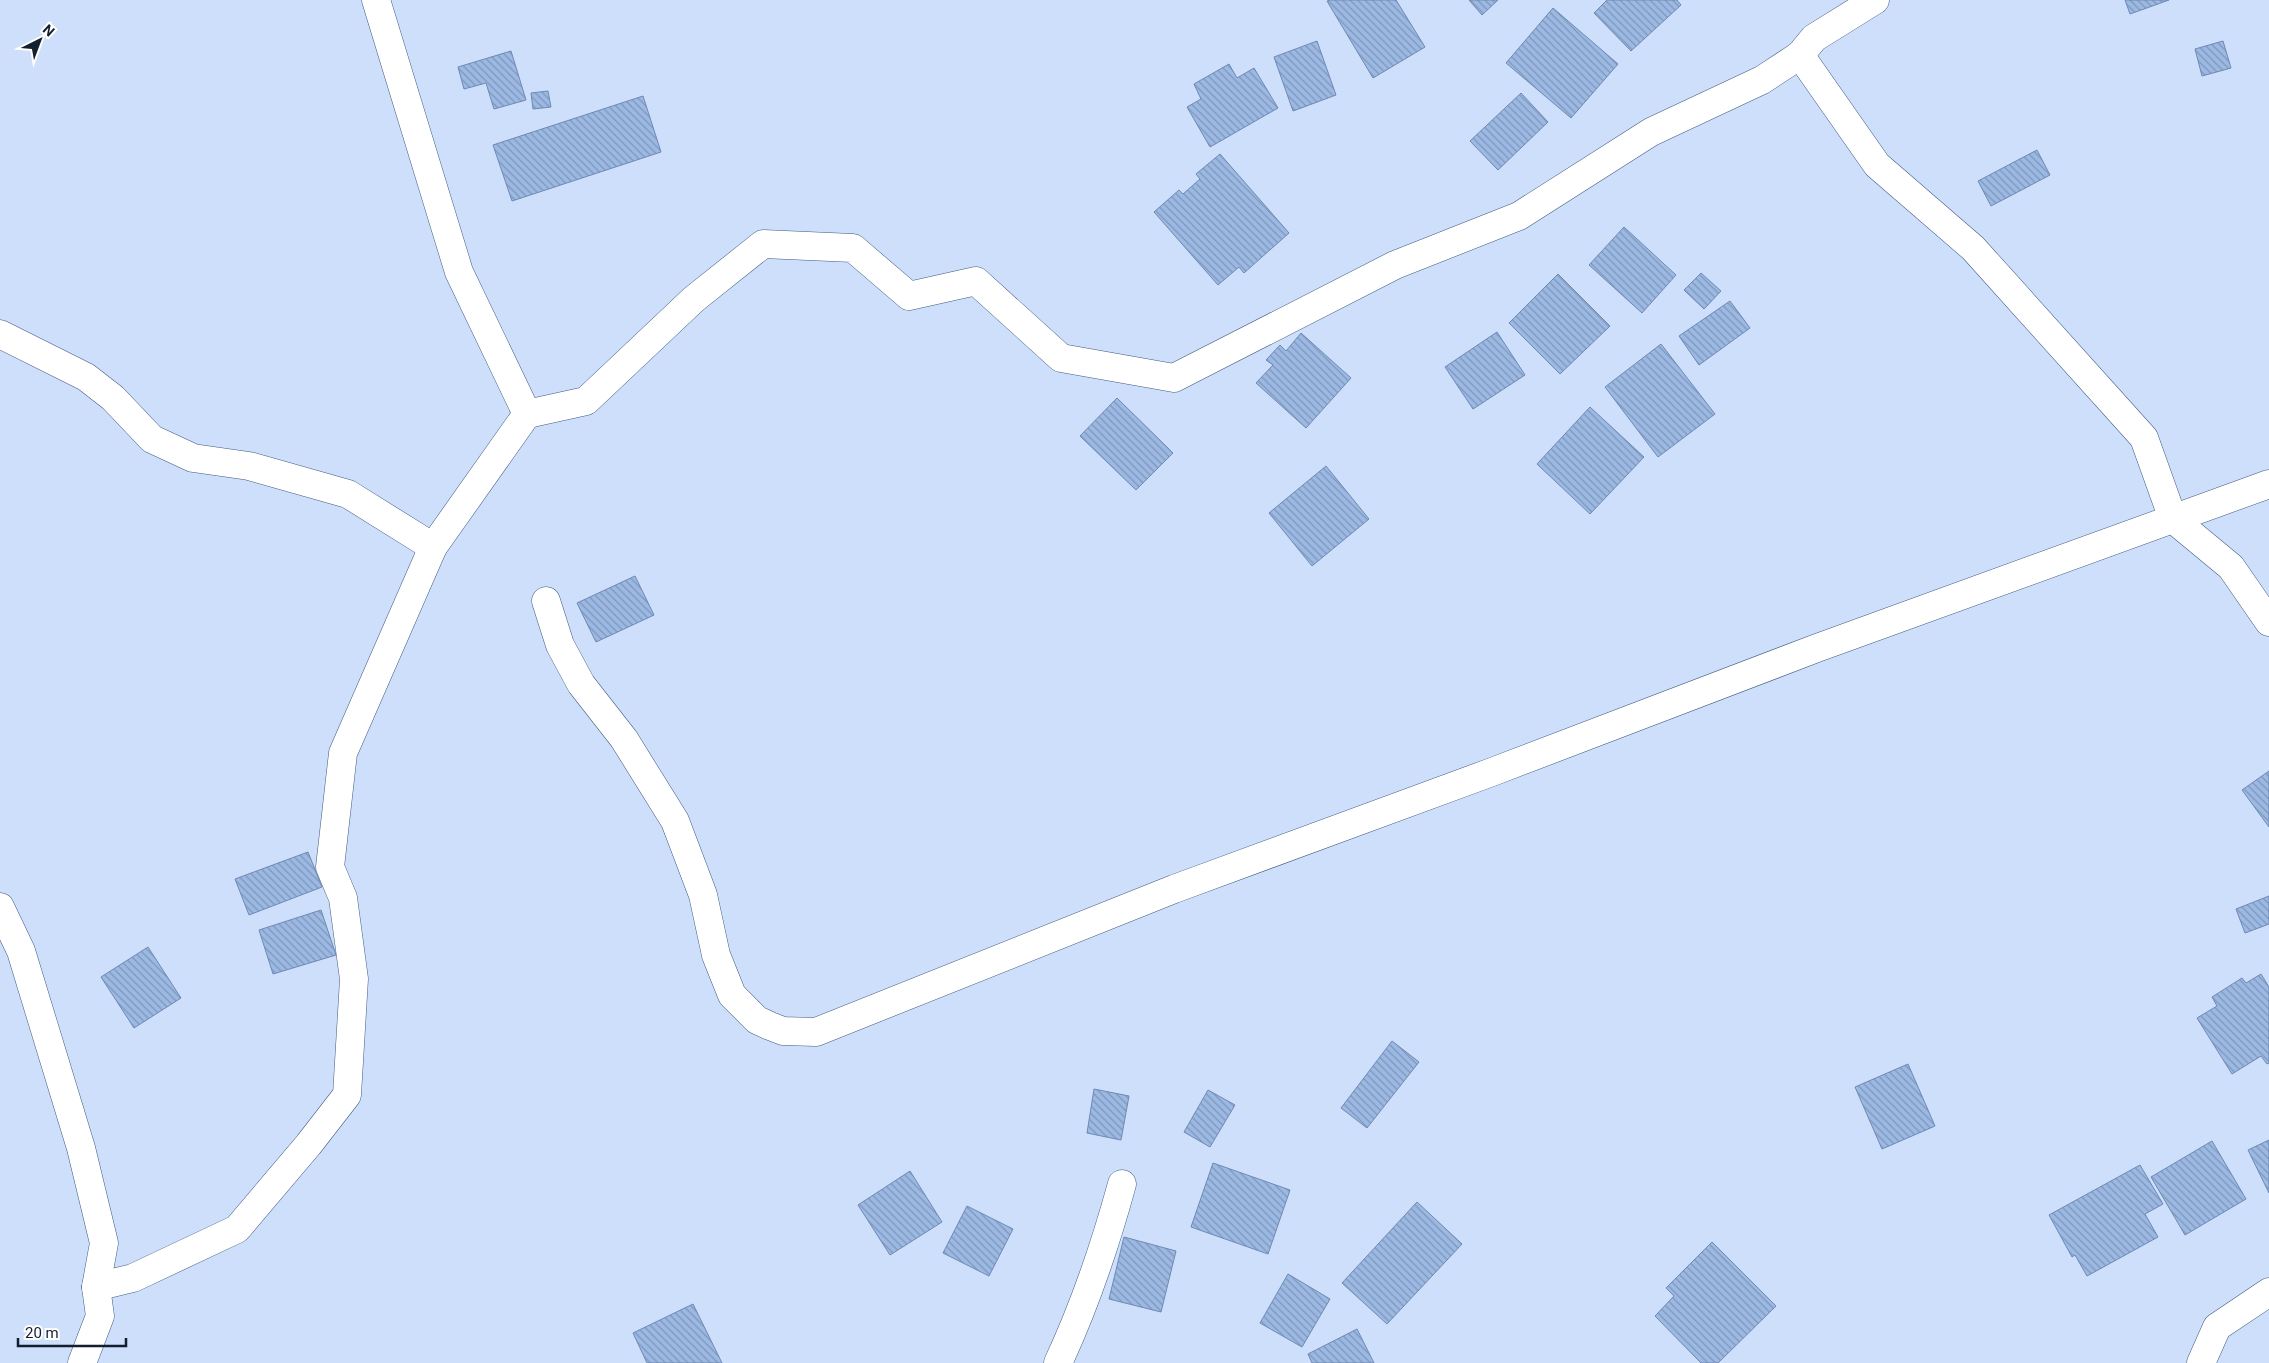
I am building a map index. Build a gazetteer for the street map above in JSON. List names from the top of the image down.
{
  "scale_bar": "20 m",
  "north": "top right"
}
